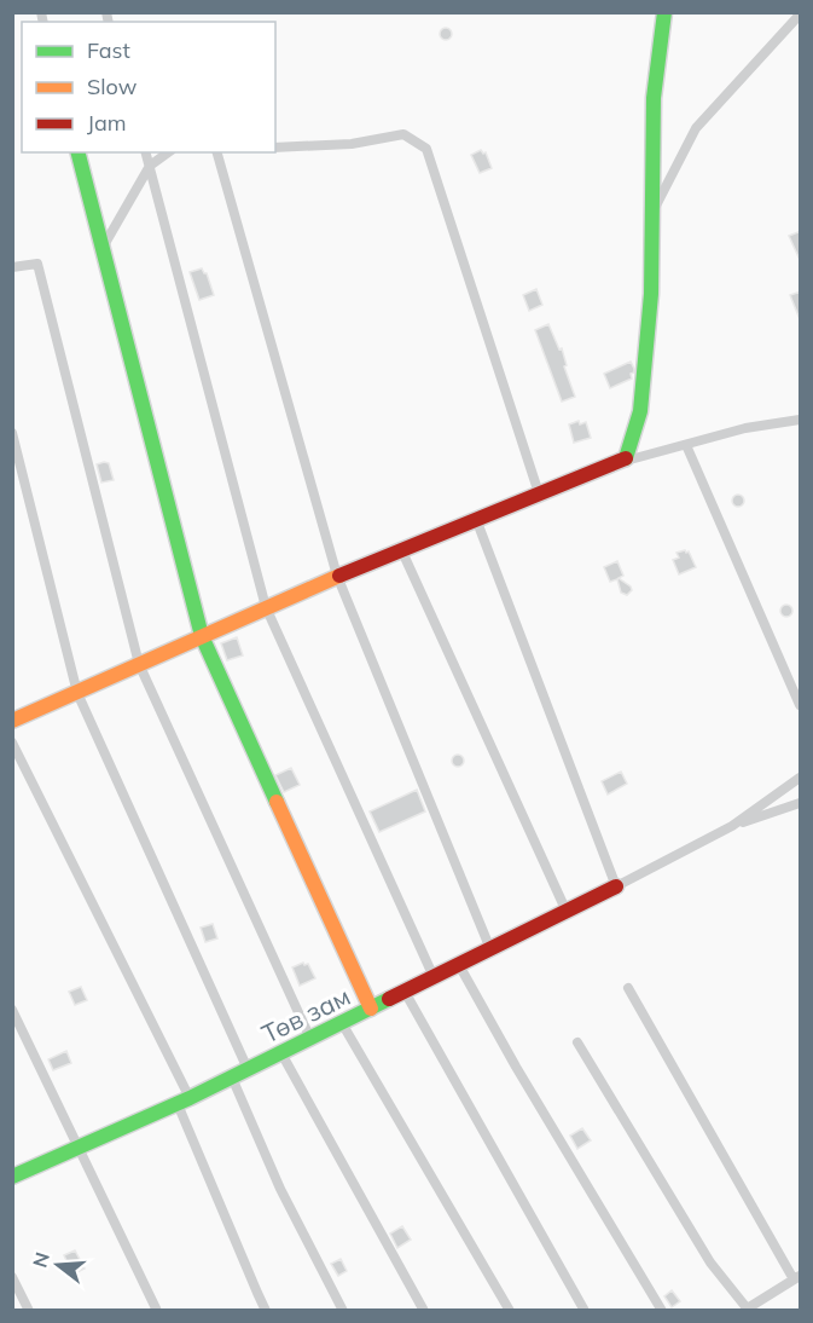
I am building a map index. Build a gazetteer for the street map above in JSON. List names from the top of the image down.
{
  "streets": {
    "street": ["Төв зам"]
  },
  "legend": ["Fast", "Slow", "Jam"],
  "north": "left"
}
